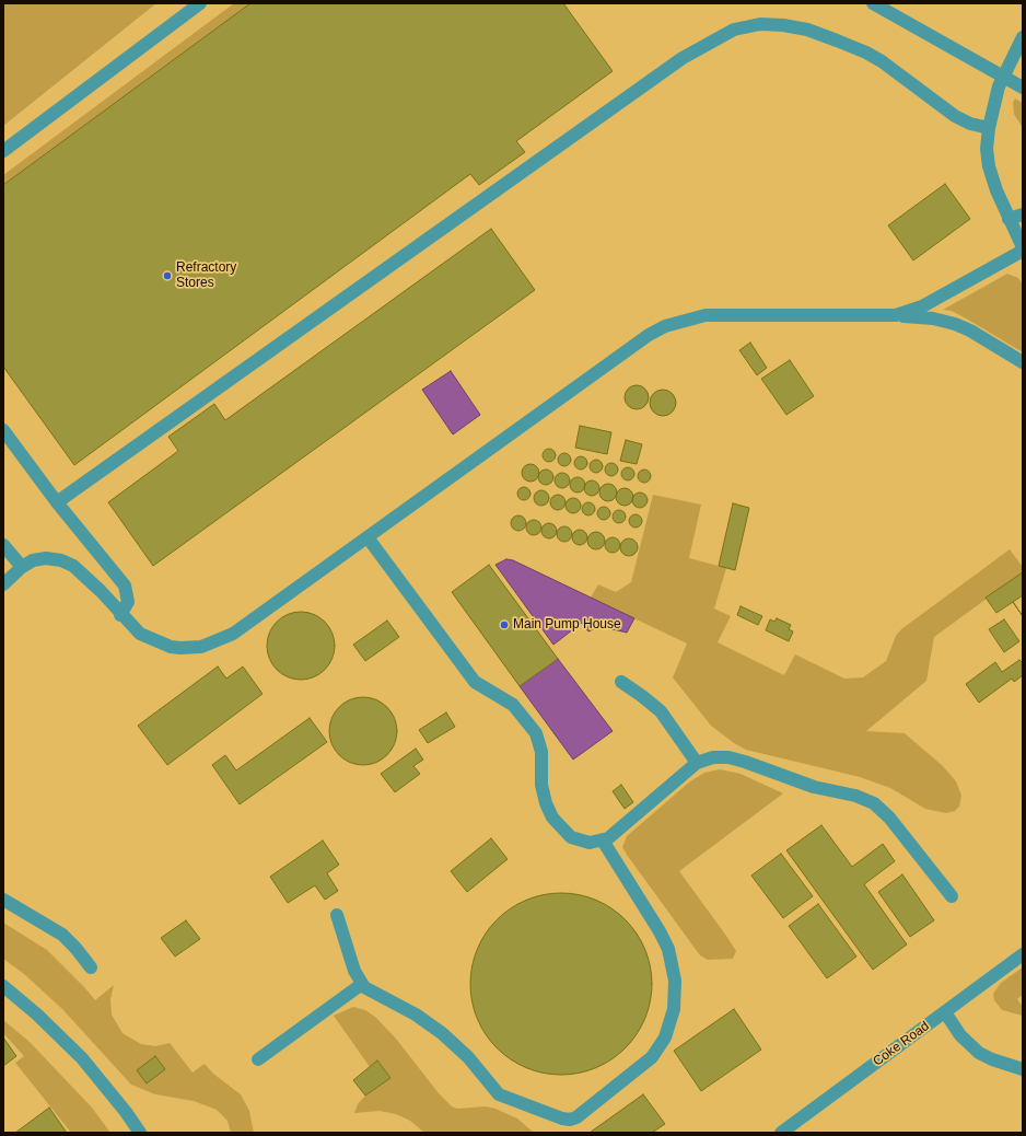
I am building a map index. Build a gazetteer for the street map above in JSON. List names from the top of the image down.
{
  "streets": {
    "lane": ["Coke Road"]
  },
  "places": ["Refractory Stores", "Main Pump House"]
}
